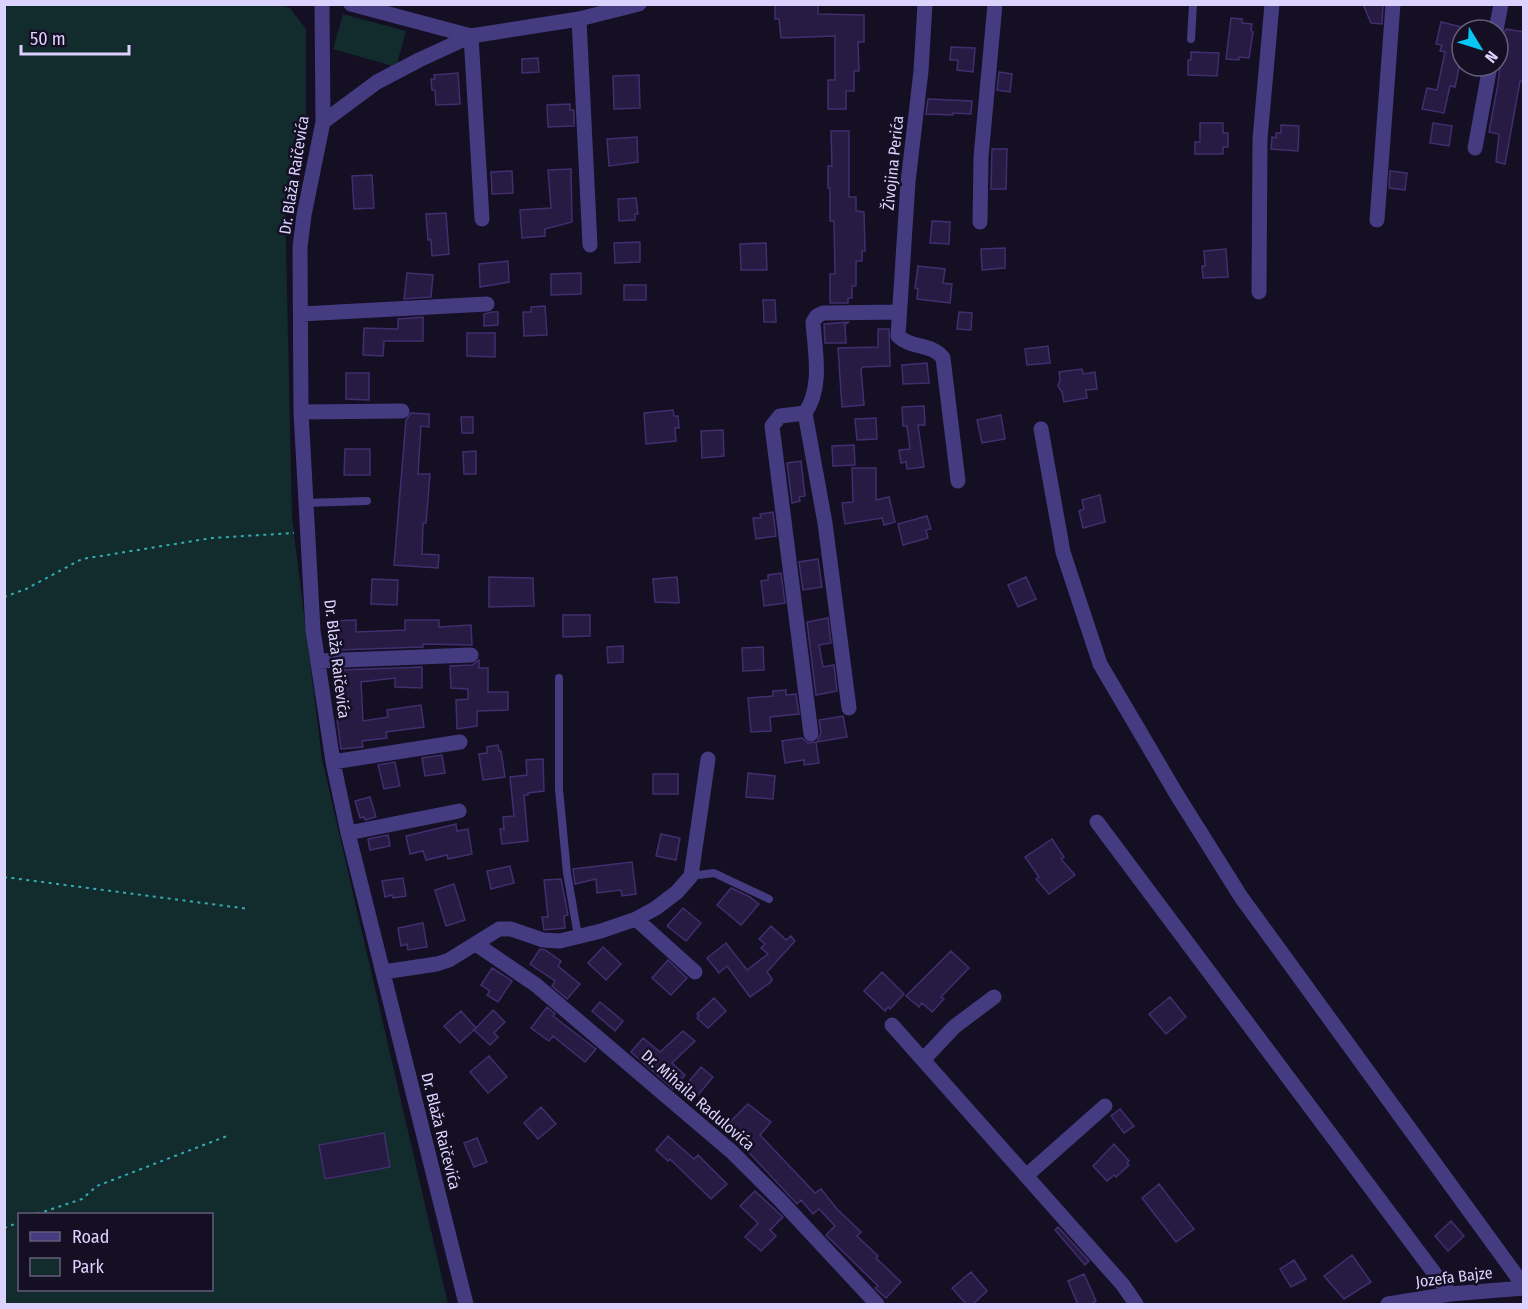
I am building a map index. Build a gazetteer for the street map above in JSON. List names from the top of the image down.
{
  "streets": {
    "street": [
      "Živojina Perića",
      "Dr. Blaža Raičevića",
      "Dr. Mihaila Radulovića",
      "Jozefa Bajze"
    ]
  },
  "legend": ["Road", "Park"],
  "scale_bar": "50 m",
  "north": "bottom right"
}
